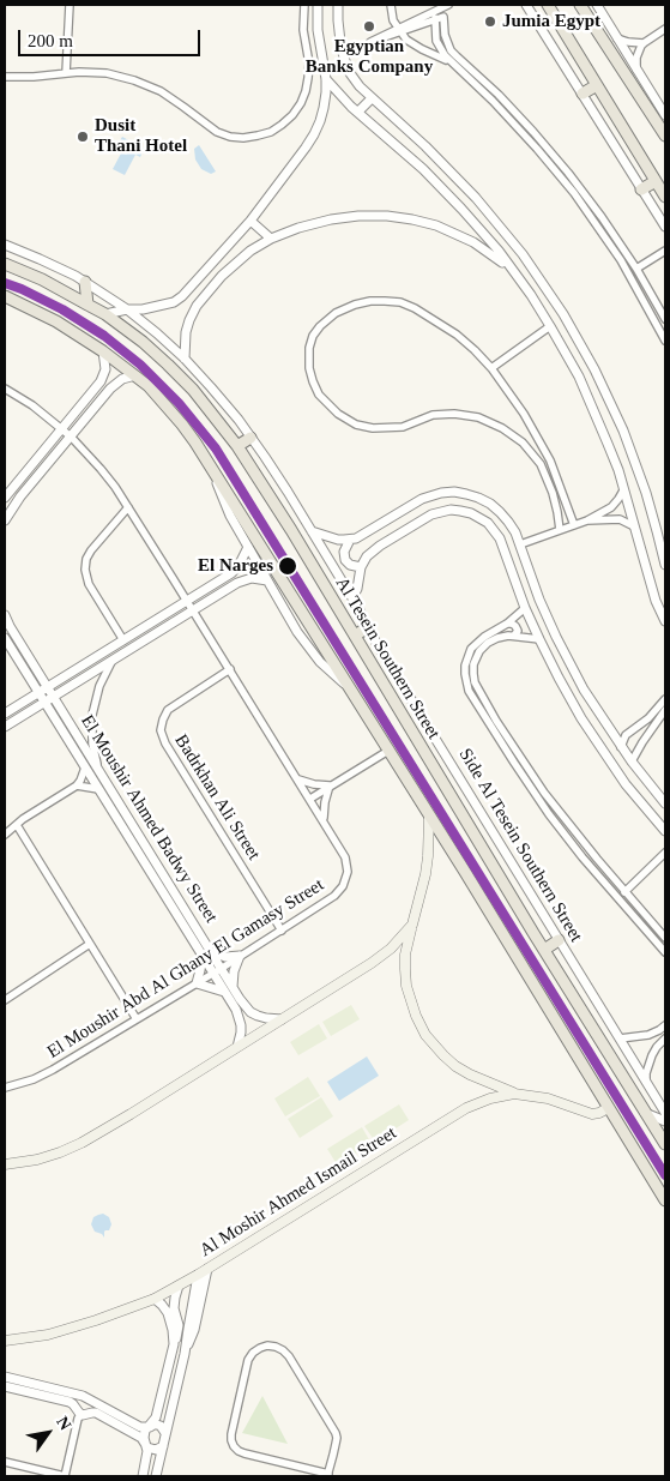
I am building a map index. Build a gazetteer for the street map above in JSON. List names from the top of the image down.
{
  "streets": {
    "main road": ["Al Tesein Southern Street", "Al Moshir Ahmed Ismail Street"],
    "street": [
      "Badrkhan Ali Street",
      "El Moushir Ahmed Badwy Street",
      "Side Al Tesein Southern Street",
      "El Moushir Abd Al Ghany El Gamasy Street"
    ]
  },
  "crossings": [
    ["Badrkhan Ali Street", "El Moushir Abd Al Ghany El Gamasy Street"],
    ["El Moushir Ahmed Badwy Street", "El Moushir Abd Al Ghany El Gamasy Street"]
  ],
  "places": [
    "Jumia Egypt",
    "Egyptian Banks Company",
    "Dusit Thani Hotel",
    "El Narges"
  ],
  "scale_bar": "200 m",
  "north": "top right"
}
